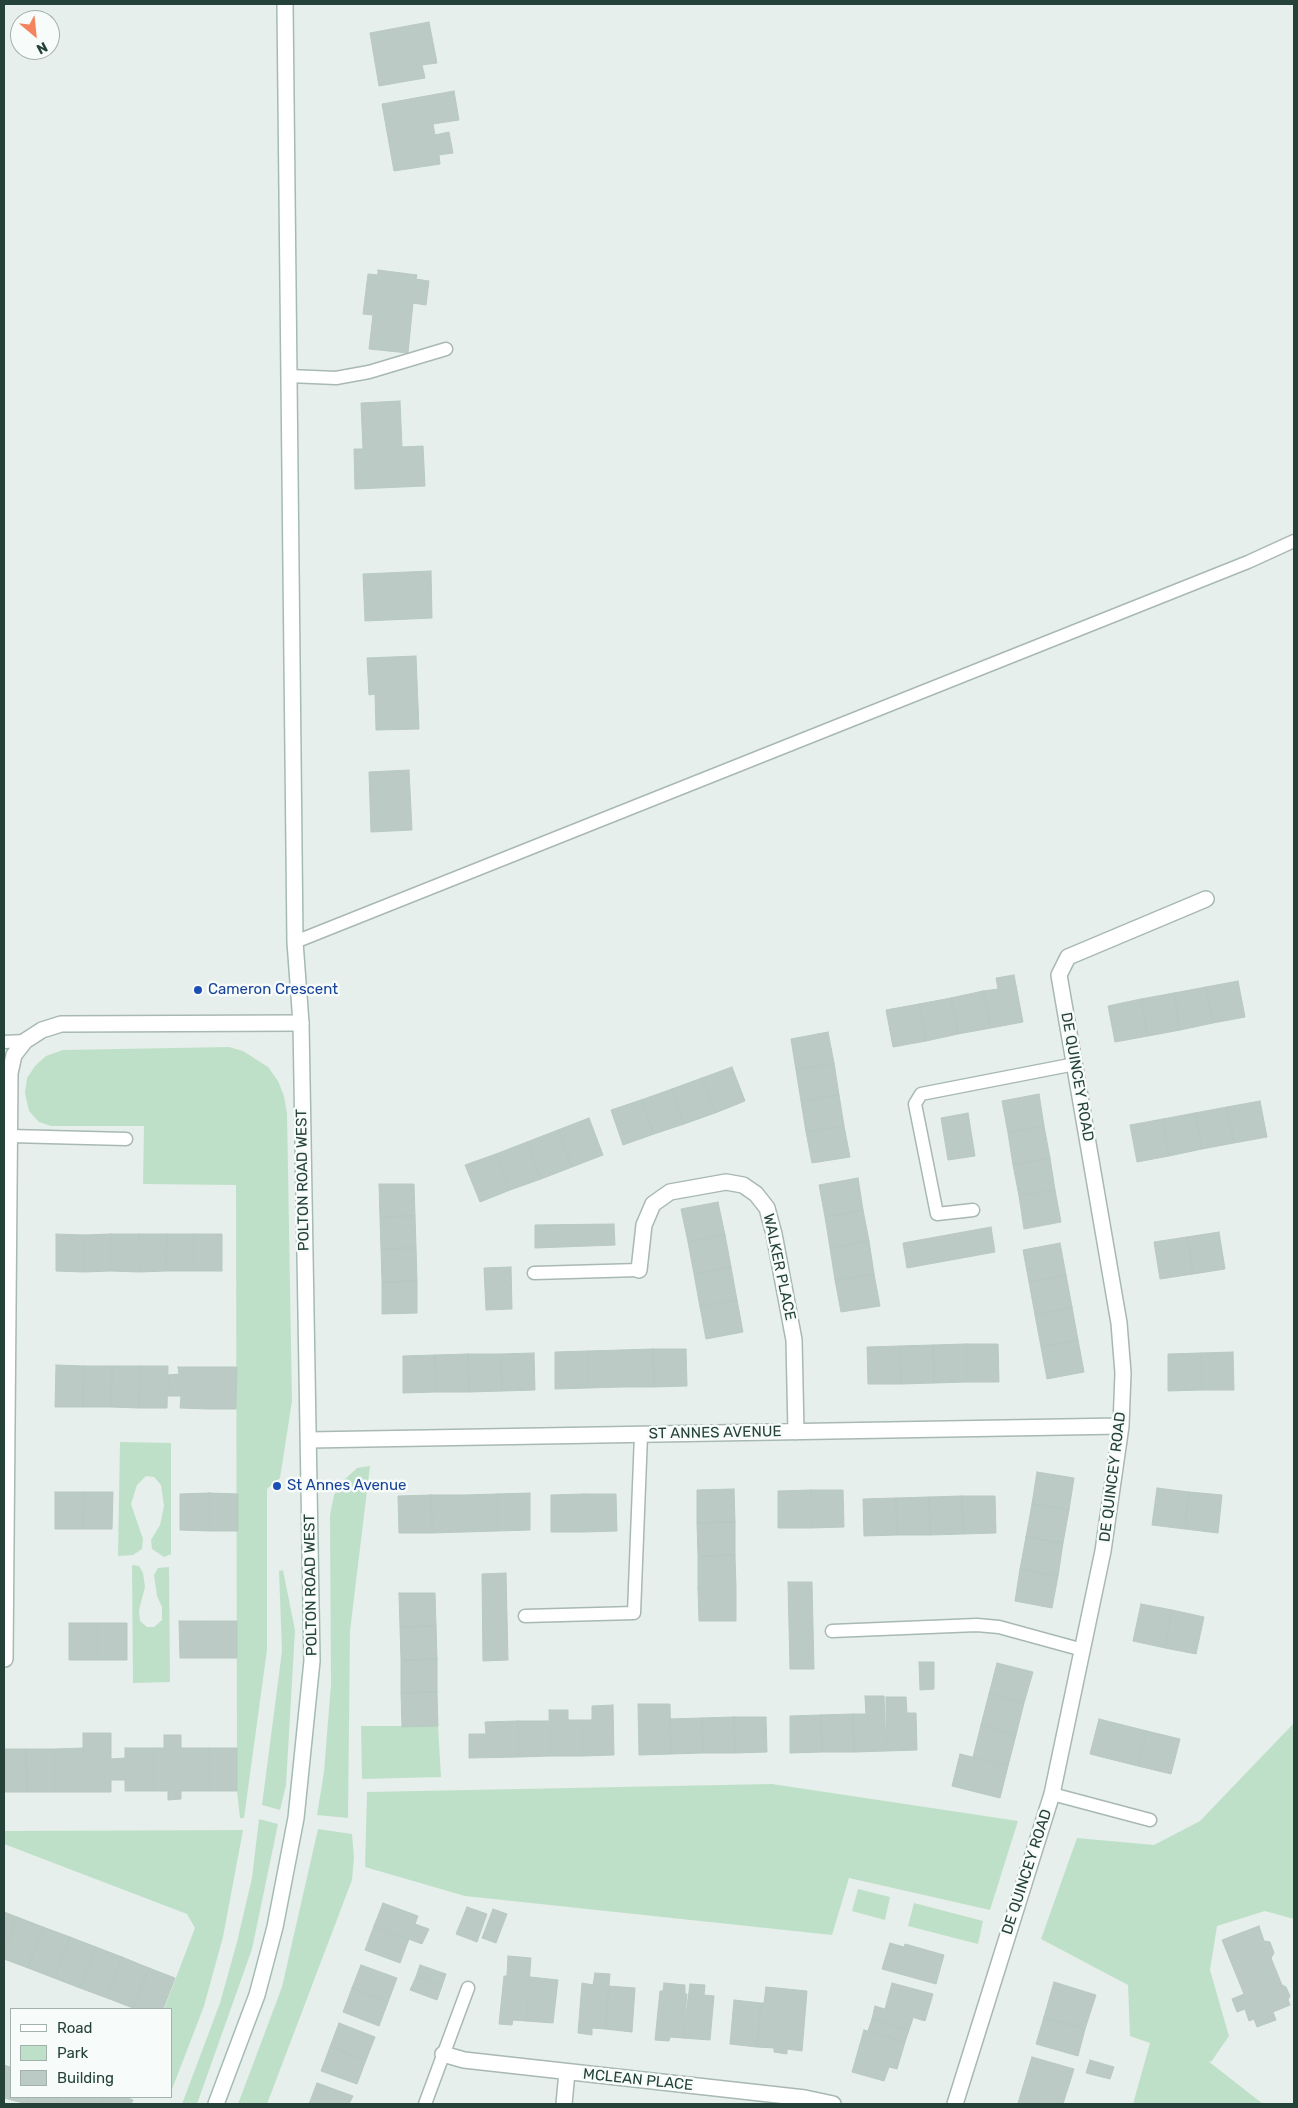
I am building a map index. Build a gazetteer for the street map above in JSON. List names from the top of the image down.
{
  "streets": {
    "street": [
      "DE QUINCEY ROAD",
      "POLTON ROAD WEST",
      "WALKER PLACE",
      "ST ANNES AVENUE",
      "MCLEAN PLACE"
    ]
  },
  "crossings": [
    ["DE QUINCEY ROAD", "ST ANNES AVENUE"],
    ["POLTON ROAD WEST", "ST ANNES AVENUE"],
    ["WALKER PLACE", "ST ANNES AVENUE"]
  ],
  "places": ["Cameron Crescent", "St Annes Avenue"],
  "legend": ["Road", "Park", "Building"],
  "north": "bottom right"
}
